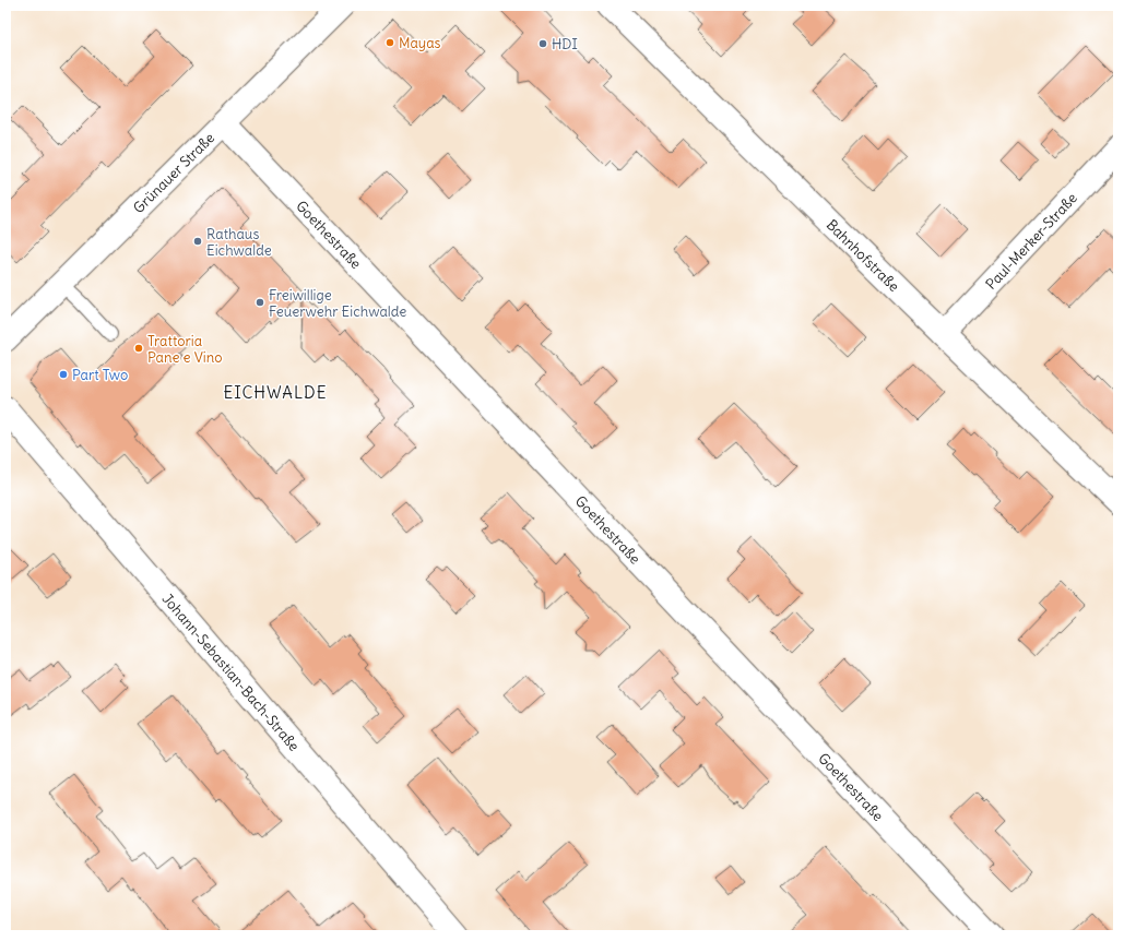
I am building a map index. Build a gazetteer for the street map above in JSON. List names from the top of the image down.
{
  "streets": {
    "street": [
      "Grünauer Straße",
      "Goethestraße",
      "Paul-Merker-Straße",
      "Bahnhofstraße",
      "Johann-Sebastian-Bach-Straße"
    ]
  },
  "crossings": [
    ["Grünauer Straße", "Goethestraße"],
    ["Paul-Merker-Straße", "Bahnhofstraße"]
  ],
  "districts": ["EICHWALDE"],
  "places": [
    "Mayas",
    "HDI",
    "Rathaus Eichwalde",
    "Freiwillige Feuerwehr Eichwalde",
    "Trattoria Pane e Vino",
    "Part Two"
  ]
}
